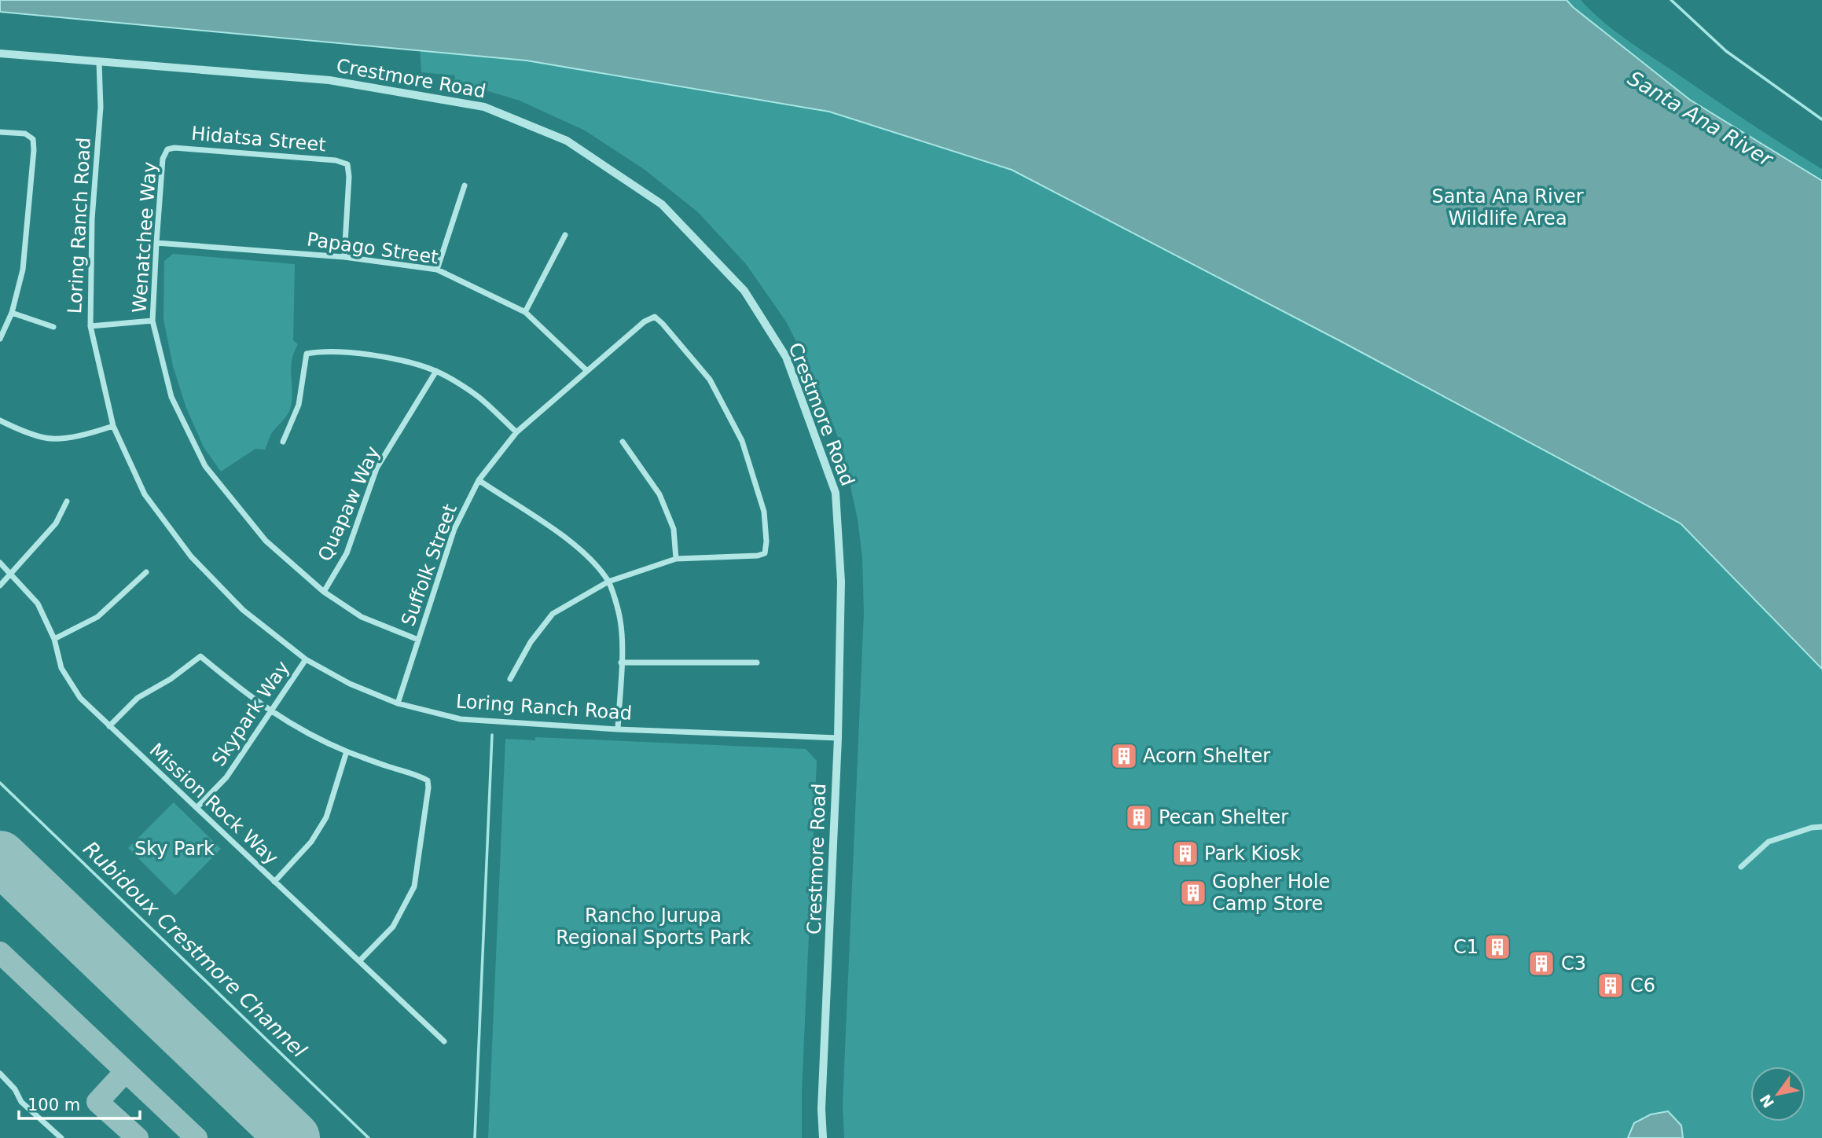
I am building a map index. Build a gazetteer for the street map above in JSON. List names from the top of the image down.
{
  "streets": {
    "street": [
      "Crestmore Road",
      "Hidatsa Street",
      "Loring Ranch Road",
      "Wenatchee Way",
      "Papago Street",
      "Quapaw Way",
      "Suffolk Street",
      "Skypark Way",
      "Mission Rock Way"
    ]
  },
  "crossings": [
    ["Crestmore Road", "Loring Ranch Road"],
    ["Hidatsa Street", "Wenatchee Way"],
    ["Hidatsa Street", "Papago Street"],
    ["Loring Ranch Road", "Suffolk Street"],
    ["Loring Ranch Road", "Skypark Way"],
    ["Wenatchee Way", "Papago Street"],
    ["Wenatchee Way", "Quapaw Way"],
    ["Wenatchee Way", "Suffolk Street"],
    ["Papago Street", "Suffolk Street"],
    ["Skypark Way", "Mission Rock Way"]
  ],
  "water": ["Santa Ana River", "Rubidoux Crestmore Channel"],
  "parks": ["Santa Ana River Wildlife Area", "Sky Park", "Rancho Jurupa Regional Sports Park"],
  "places": {
    "building": [
      "Acorn Shelter",
      "Pecan Shelter",
      "Park Kiosk",
      "Gopher Hole Camp Store",
      "C1",
      "C3",
      "C6"
    ]
  },
  "scale_bar": "100 m",
  "north": "bottom left"
}
